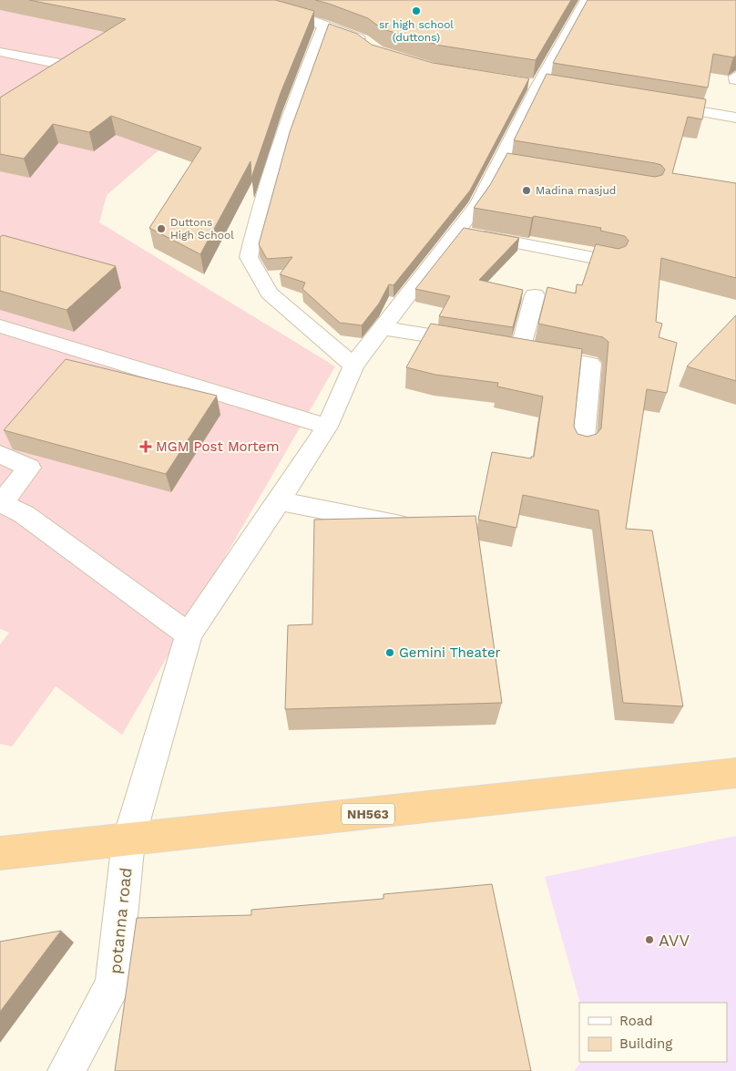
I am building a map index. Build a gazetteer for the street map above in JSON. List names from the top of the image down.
{
  "streets": {
    "highway": ["NH563"],
    "street": ["potanna road"]
  },
  "crossings": [
    ["NH563", "potanna road"]
  ],
  "places": {
    "other": [
      "sr high school (duttons)",
      "Madina masjud",
      "Duttons High School",
      "Gemini Theater",
      "AVV"
    ],
    "health": ["MGM Post Mortem"]
  },
  "legend": ["Road", "Building"]
}
